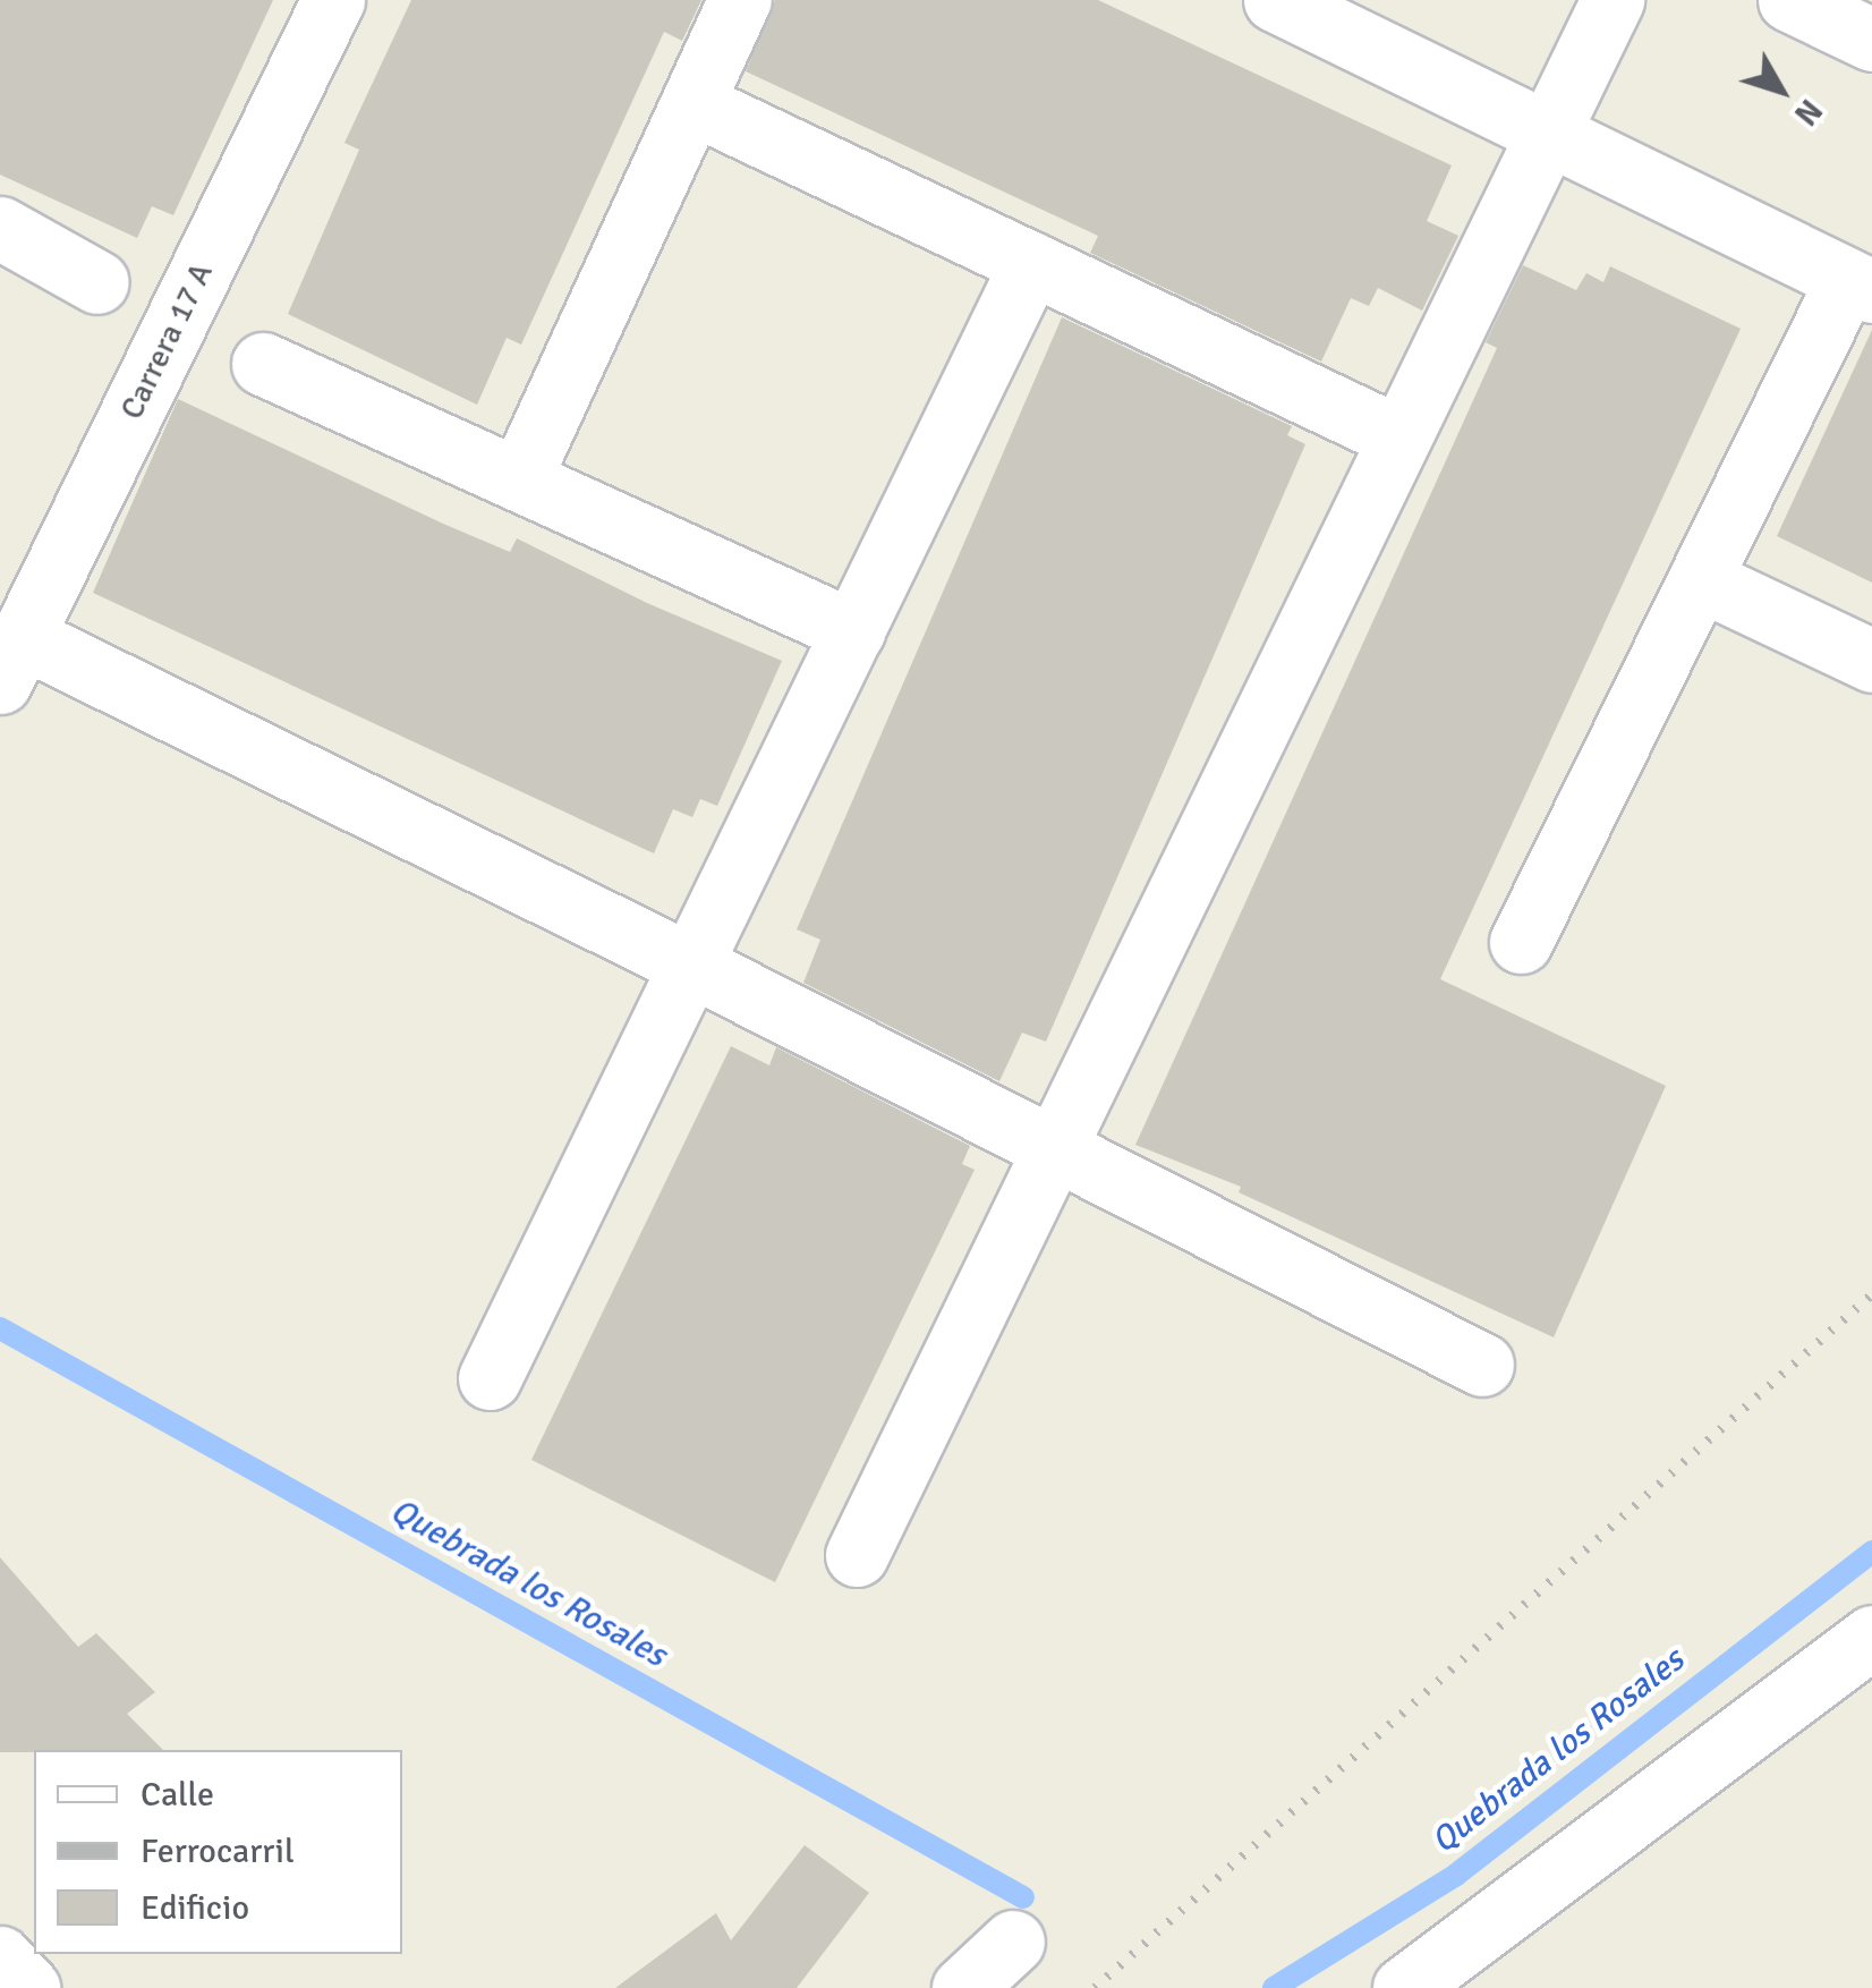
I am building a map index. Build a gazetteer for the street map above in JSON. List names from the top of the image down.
{
  "streets": {
    "street": ["Carrera 17 A"]
  },
  "water": ["Quebrada los Rosales"],
  "legend": ["Calle", "Ferrocarril", "Edificio"],
  "north": "bottom right"
}
